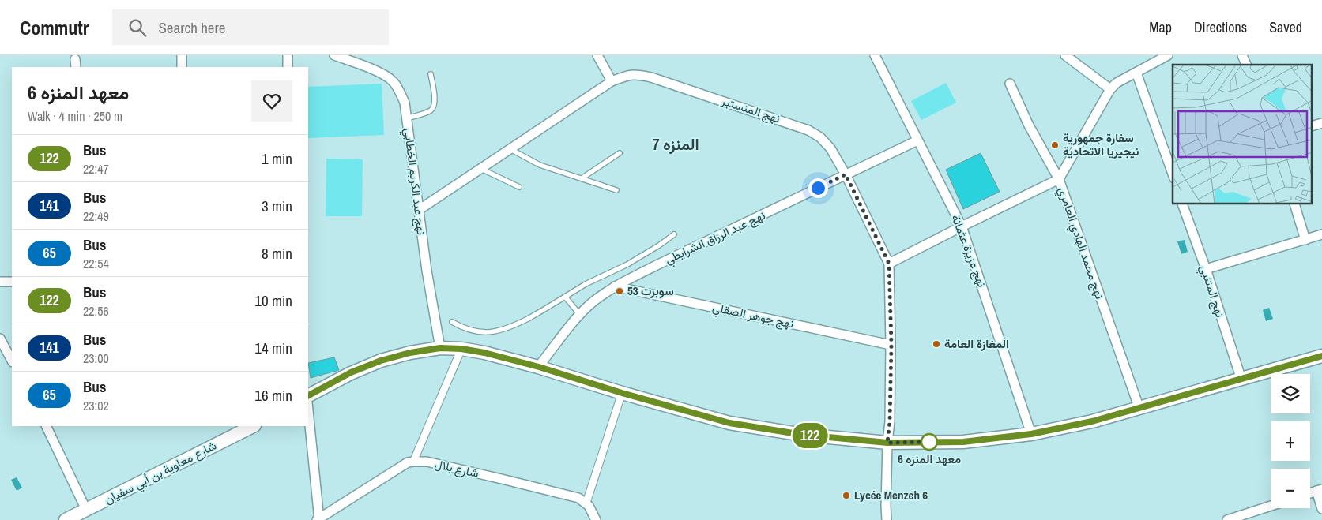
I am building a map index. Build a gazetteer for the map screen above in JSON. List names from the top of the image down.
{
  "streets": {
    "main road": ["شارع معاوية بن أبي سفيان"],
    "street": [
      "نهج المنستير",
      "نهج عبد الكريم الخطابي",
      "نهج عبد الرزاق الشرايطي",
      "نهج محمد الهادي العامري",
      "نهج عزيزة عثمانة",
      "نهج المتنبي",
      "نهج جوهر الصقلي",
      "شارع بلال"
    ]
  },
  "crossings": [
    ["نهج المنستير", "نهج عبد الكريم الخطابي"],
    ["نهج المنستير", "نهج عبد الرزاق الشرايطي"],
    ["نهج المنستير", "نهج جوهر الصقلي"],
    ["نهج عبد الرزاق الشرايطي", "نهج عزيزة عثمانة"],
    ["نهج عبد الرزاق الشرايطي", "نهج جوهر الصقلي"]
  ],
  "districts": ["المنزه 7"],
  "places": [
    "سفارة جمهورية نيجيريا الاتحادية",
    "سوبرت 53",
    "المغازة العامة",
    "معهد المنزه 6",
    "Lycée Menzeh 6"
  ],
  "lines": ["bus line 122"],
  "page": {
    "header": "Commutr",
    "search": "Search here",
    "nav": ["Map", "Directions", "Saved"],
    "on_map": "122",
    "heading": ["معهد المنزه 6", "Walk · 4 min · 250 m"],
    "list": [
      {
        "mark": "122",
        "name": "Bus",
        "note": "22:47",
        "value": "1 min"
      },
      {
        "mark": "141",
        "name": "Bus",
        "note": "22:49",
        "value": "3 min"
      },
      {
        "mark": "65",
        "name": "Bus",
        "note": "22:54",
        "value": "8 min"
      },
      {
        "mark": "122",
        "name": "Bus",
        "note": "22:56",
        "value": "10 min"
      },
      {
        "mark": "141",
        "name": "Bus",
        "note": "23:00",
        "value": "14 min"
      },
      {
        "mark": "65",
        "name": "Bus",
        "note": "23:02",
        "value": "16 min"
      }
    ],
    "map_buttons": ["+", "−"]
  }
}
